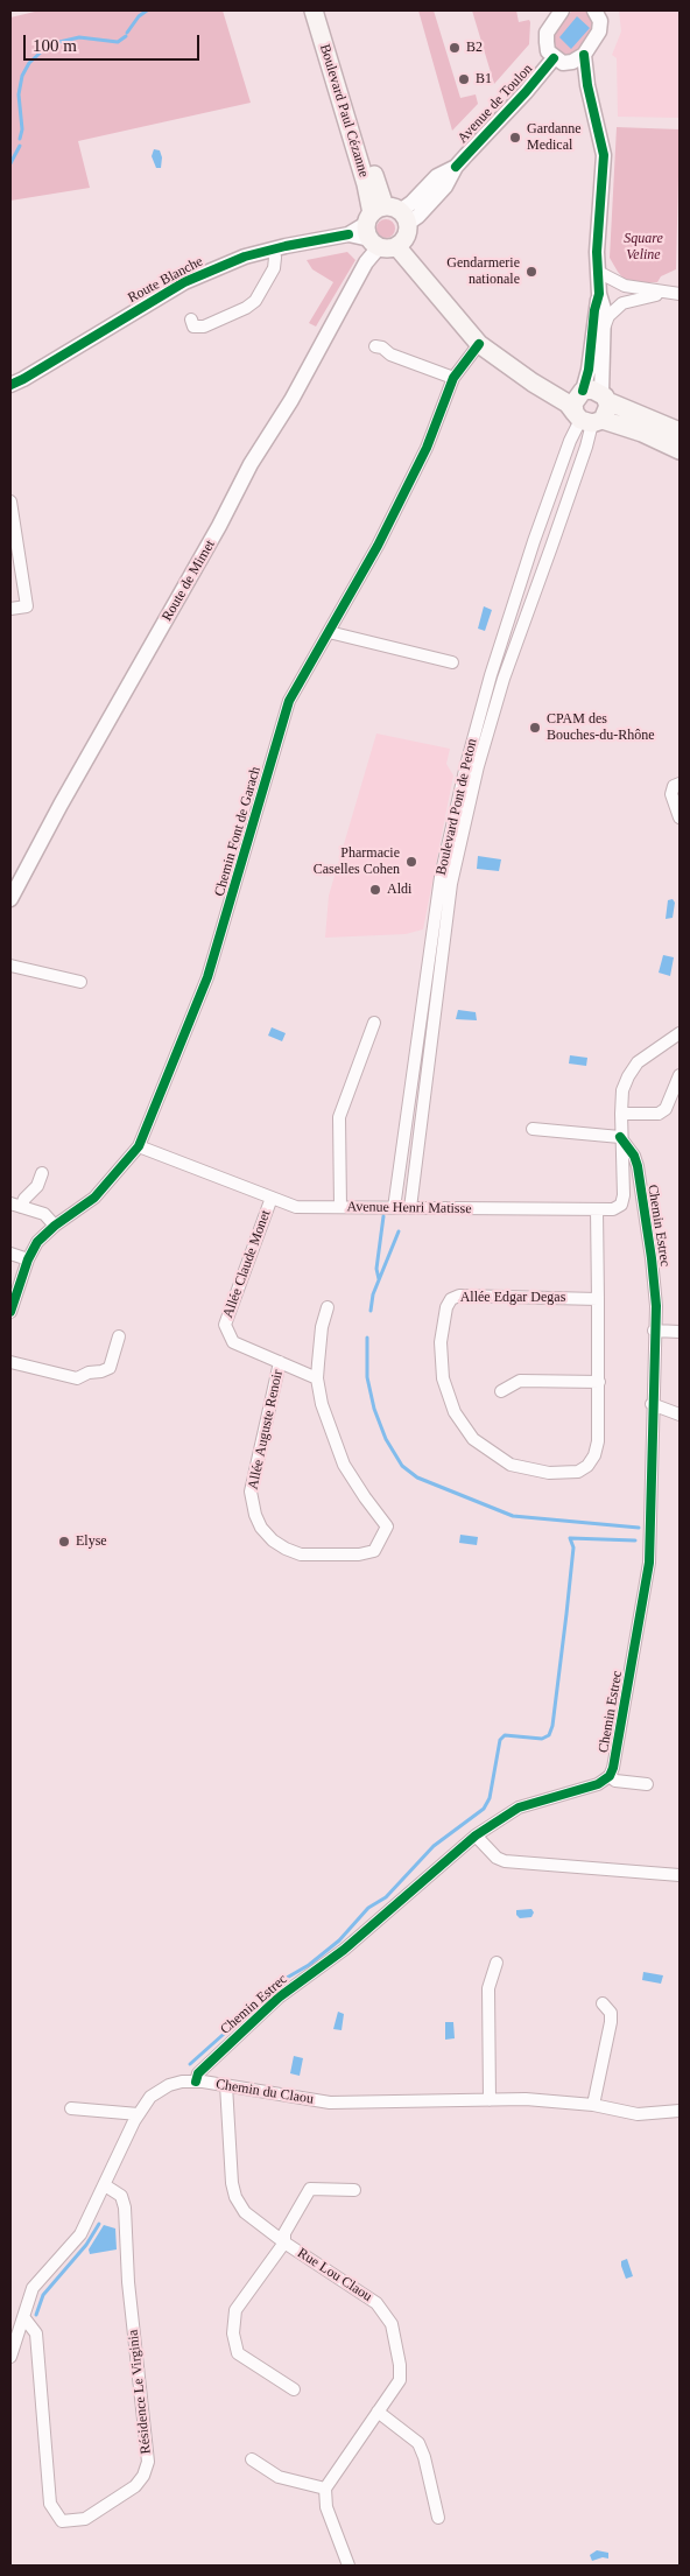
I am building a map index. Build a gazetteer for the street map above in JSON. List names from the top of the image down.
{
  "streets": {
    "main road": ["Boulevard Paul Cézanne"],
    "street": [
      "Avenue de Toulon",
      "Route Blanche",
      "Route de Mimet",
      "Boulevard Pont de Peton",
      "Chemin Font de Garach",
      "Avenue Henri Matisse",
      "Chemin Estrec",
      "Allée Claude Monet",
      "Allée Edgar Degas",
      "Allée Auguste Renoir",
      "Chemin du Claou",
      "Rue Lou Claou",
      "Résidence Le Virginia"
    ]
  },
  "crossings": [
    ["Avenue de Toulon", "Boulevard Paul Cézanne"],
    ["Avenue de Toulon", "Route Blanche"],
    ["Avenue de Toulon", "Route de Mimet"],
    ["Boulevard Paul Cézanne", "Route Blanche"],
    ["Boulevard Paul Cézanne", "Route de Mimet"],
    ["Boulevard Paul Cézanne", "Boulevard Pont de Peton"],
    ["Boulevard Paul Cézanne", "Chemin Font de Garach"],
    ["Route Blanche", "Route de Mimet"],
    ["Boulevard Pont de Peton", "Avenue Henri Matisse"],
    ["Chemin Font de Garach", "Avenue Henri Matisse"],
    ["Avenue Henri Matisse", "Chemin Estrec"],
    ["Avenue Henri Matisse", "Allée Claude Monet"],
    ["Avenue Henri Matisse", "Allée Edgar Degas"],
    ["Chemin Estrec", "Chemin du Claou"],
    ["Allée Claude Monet", "Allée Auguste Renoir"],
    ["Chemin du Claou", "Rue Lou Claou"],
    ["Chemin du Claou", "Résidence Le Virginia"]
  ],
  "parks": ["Square Veline"],
  "places": [
    "B2",
    "B1",
    "Gardanne Medical",
    "Gendarmerie nationale",
    "CPAM des Bouches-du-Rhône",
    "Pharmacie Caselles Cohen",
    "Aldi",
    "Elyse"
  ],
  "scale_bar": "100 m"
}
